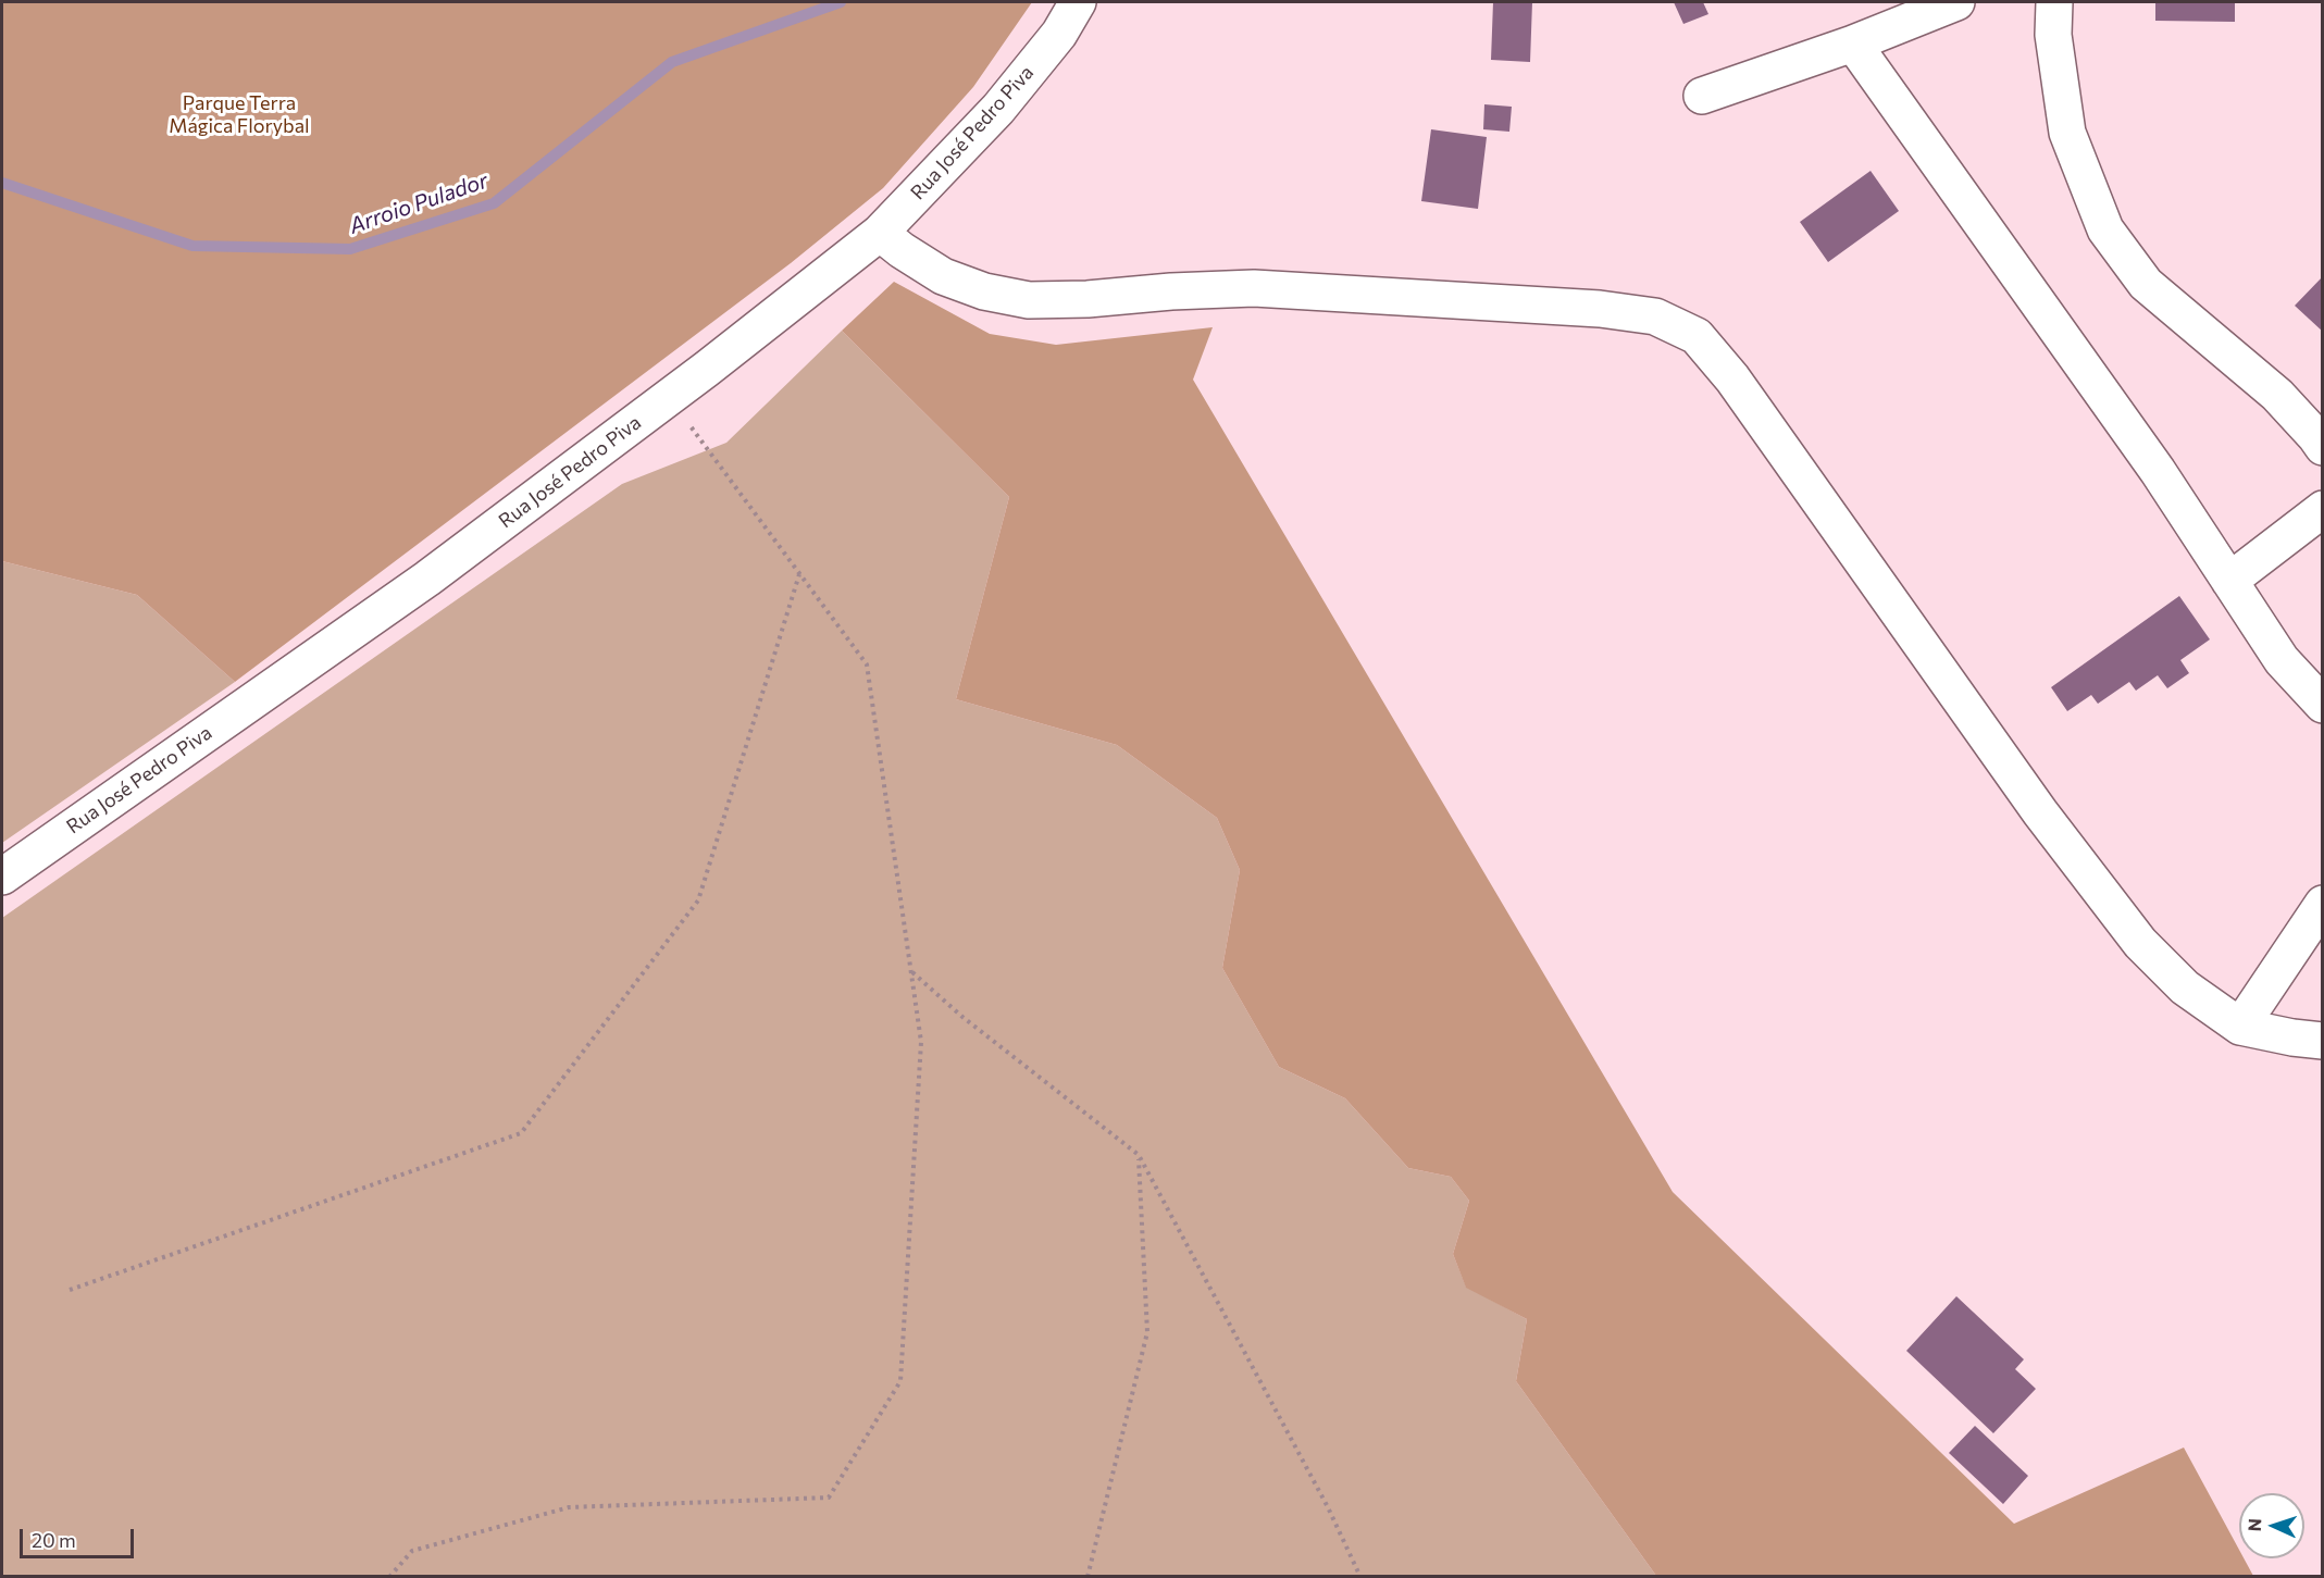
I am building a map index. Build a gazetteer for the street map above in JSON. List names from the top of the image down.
{
  "streets": {
    "street": ["Rua José Pedro Piva"]
  },
  "water": ["Arroio Pulador"],
  "parks": ["Parque Terra Mágica Florybal"],
  "scale_bar": "20 m",
  "north": "left"
}
